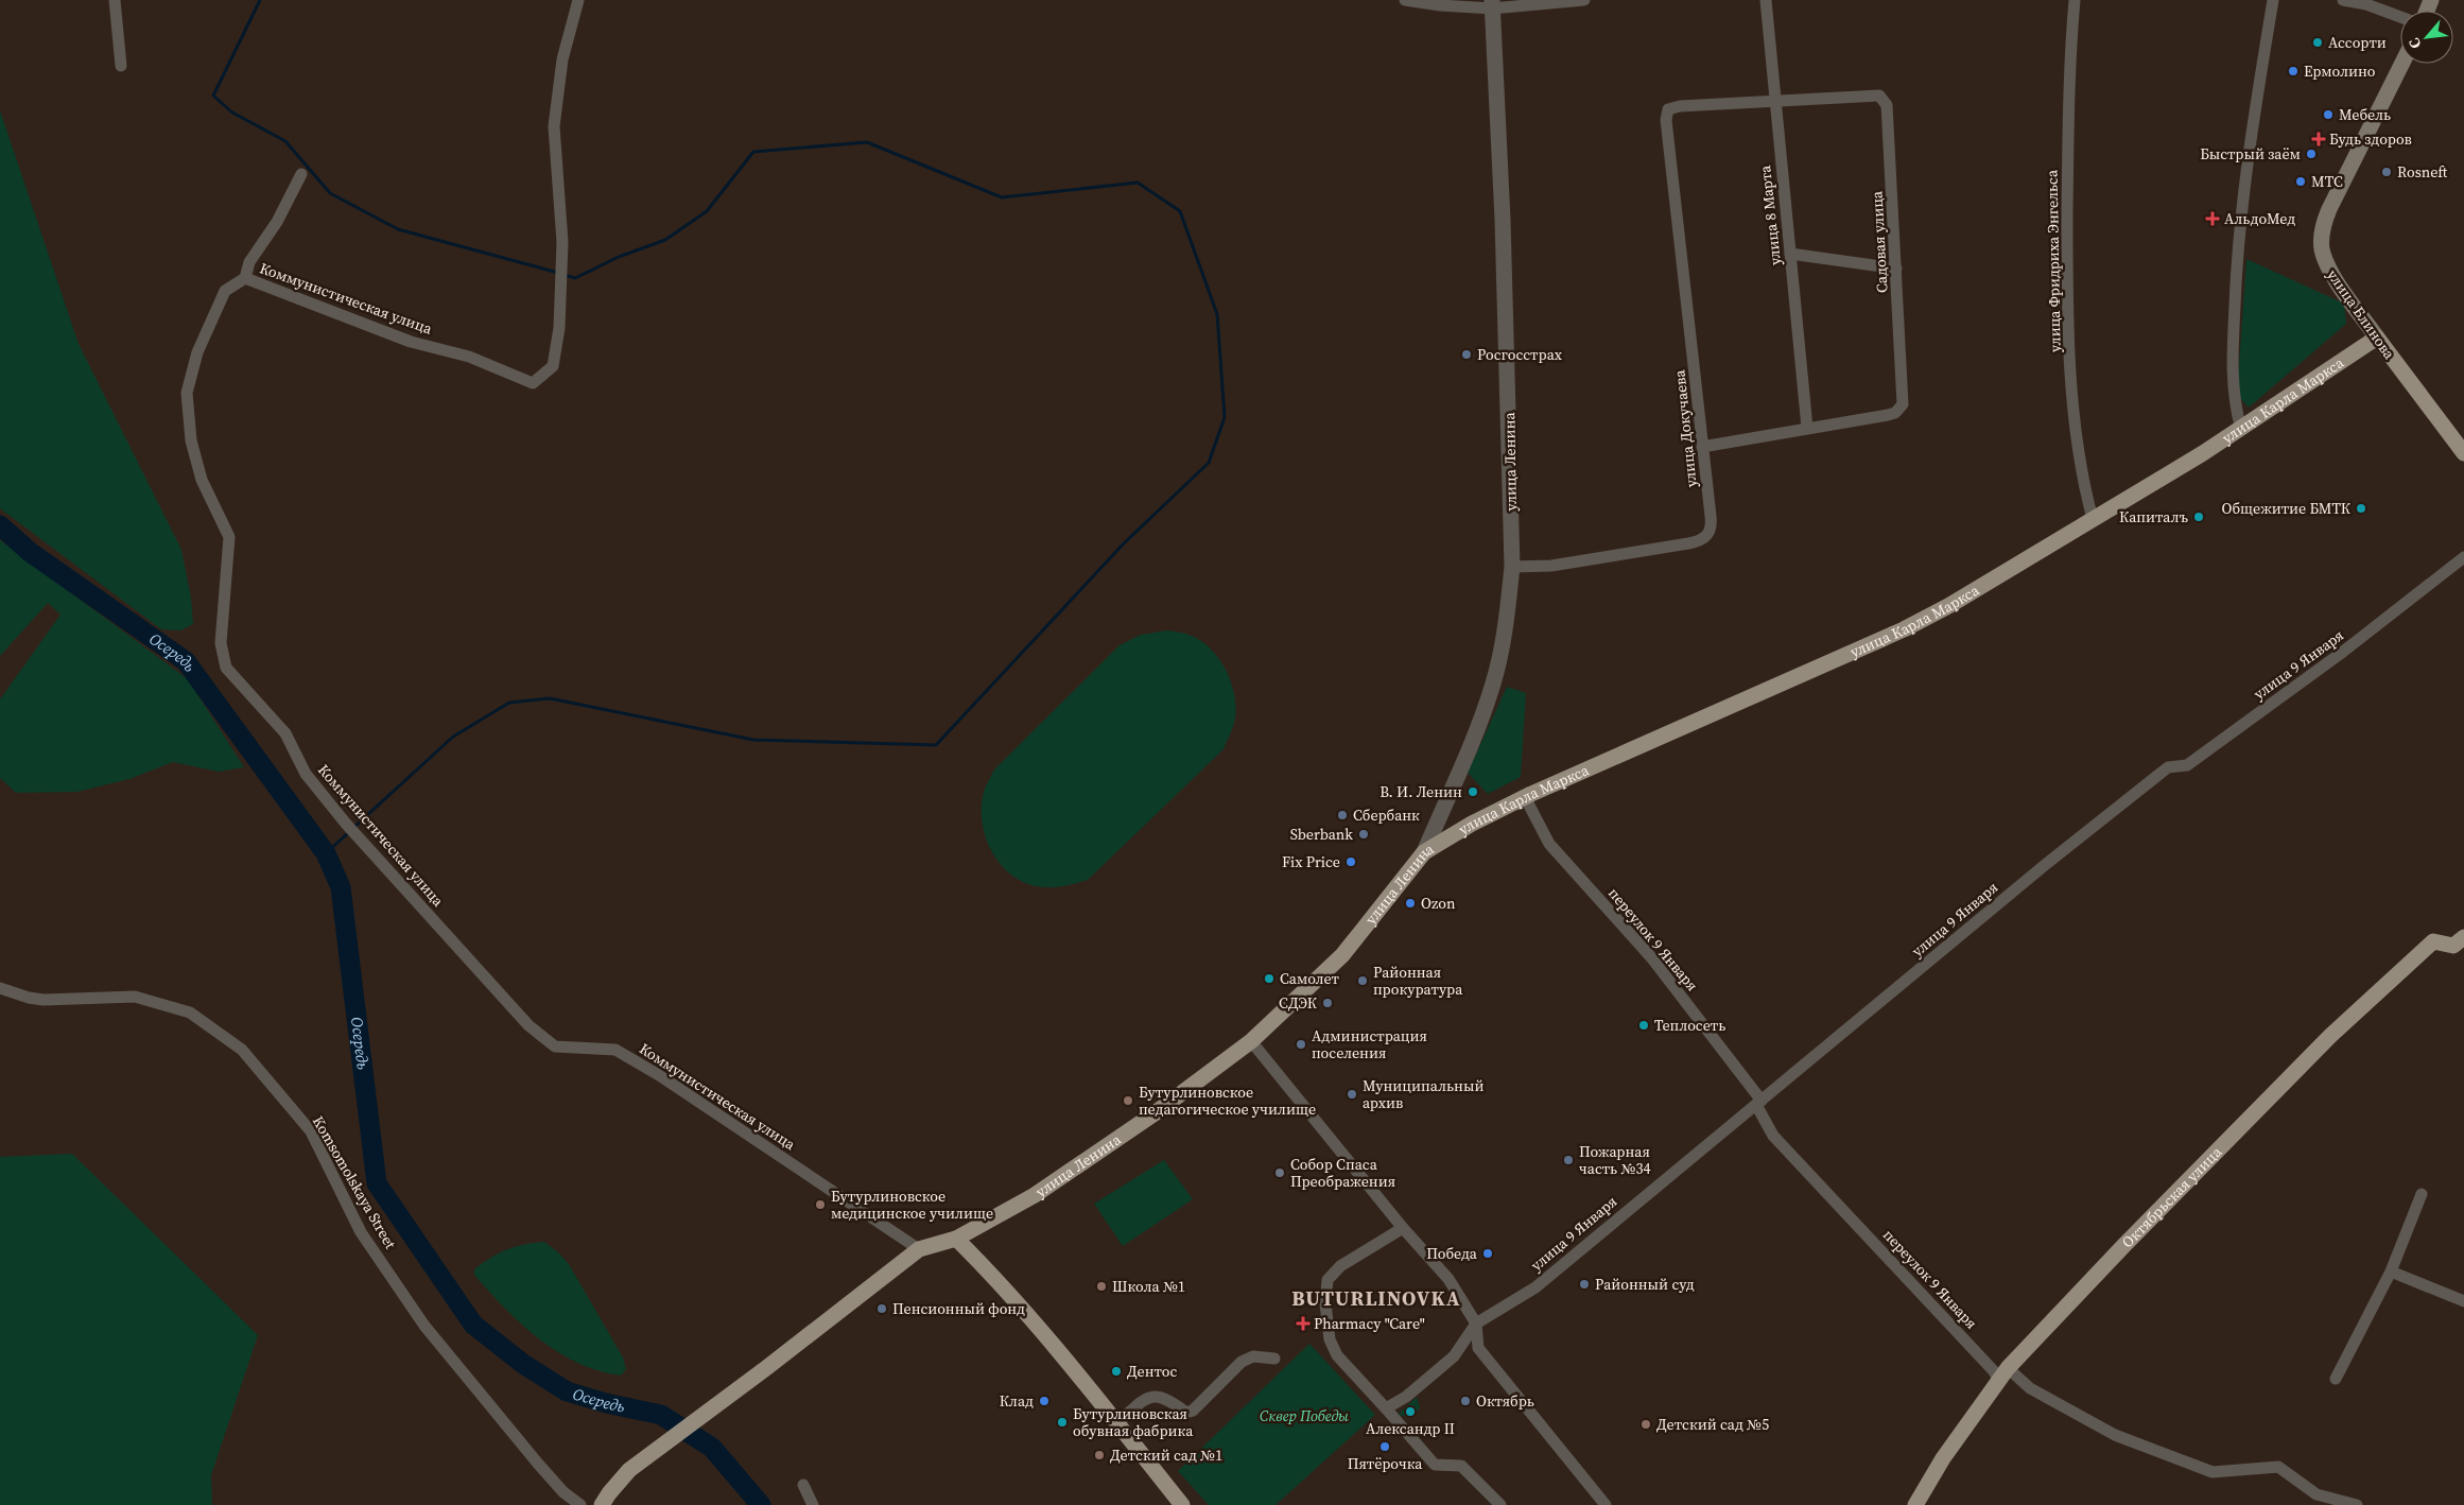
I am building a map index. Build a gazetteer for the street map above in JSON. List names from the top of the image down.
{
  "streets": {
    "main road": [
      "улица Блинова",
      "улица Карла Маркса",
      "улица Ленина",
      "Октябрьская улица"
    ],
    "street": [
      "улица 8 Марта",
      "Садовая улица",
      "улица Фридриха Энгельса",
      "Коммунистическая улица",
      "улица Докучаева",
      "улица 9 Января",
      "переулок 9 Января",
      "Komsomolskaya Street"
    ]
  },
  "crossings": [
    ["улица 8 Марта", "Садовая улица"],
    ["Садовая улица", "улица Докучаева"],
    ["улица Фридриха Энгельса", "улица Карла Маркса"],
    ["Коммунистическая улица", "улица Ленина"],
    ["улица Блинова", "улица Карла Маркса"],
    ["улица Карла Маркса", "улица Ленина"],
    ["улица Карла Маркса", "переулок 9 Января"],
    ["улица Докучаева", "улица Ленина"],
    ["улица 9 Января", "переулок 9 Января"],
    ["переулок 9 Января", "Октябрьская улица"]
  ],
  "districts": ["BUTURLINOVKA"],
  "water": ["Осередь"],
  "parks": ["Сквер Победы"],
  "places": {
    "other": [
      "Ассорти",
      "Ермолино",
      "Мебель",
      "Быстрый заём",
      "Rosneft",
      "МТС",
      "Росгосстрах",
      "Общежитие БМТК",
      "Капиталъ",
      "В. И. Ленин",
      "Сбербанк",
      "Sberbank",
      "Fix Price",
      "Ozon",
      "Самолет",
      "Районная прокуратура",
      "СДЭК",
      "Теплосеть",
      "Администрация поселения",
      "Муниципальный архив",
      "Бутурлиновское педагогическое училище",
      "Пожарная часть №34",
      "Собор Спаса Преображения",
      "Бутурлиновское медицинское училище",
      "Победа",
      "Районный суд",
      "Школа №1",
      "Пенсионный фонд",
      "Дентос",
      "Клад",
      "Октябрь",
      "Александр II",
      "Бутурлиновская обувная фабрика",
      "Детский сад №5",
      "Пятёрочка",
      "Детский сад №1"
    ],
    "health": ["Будь здоров", "АльдоМед", "Pharmacy \"Care\""]
  },
  "north": "bottom left"
}
